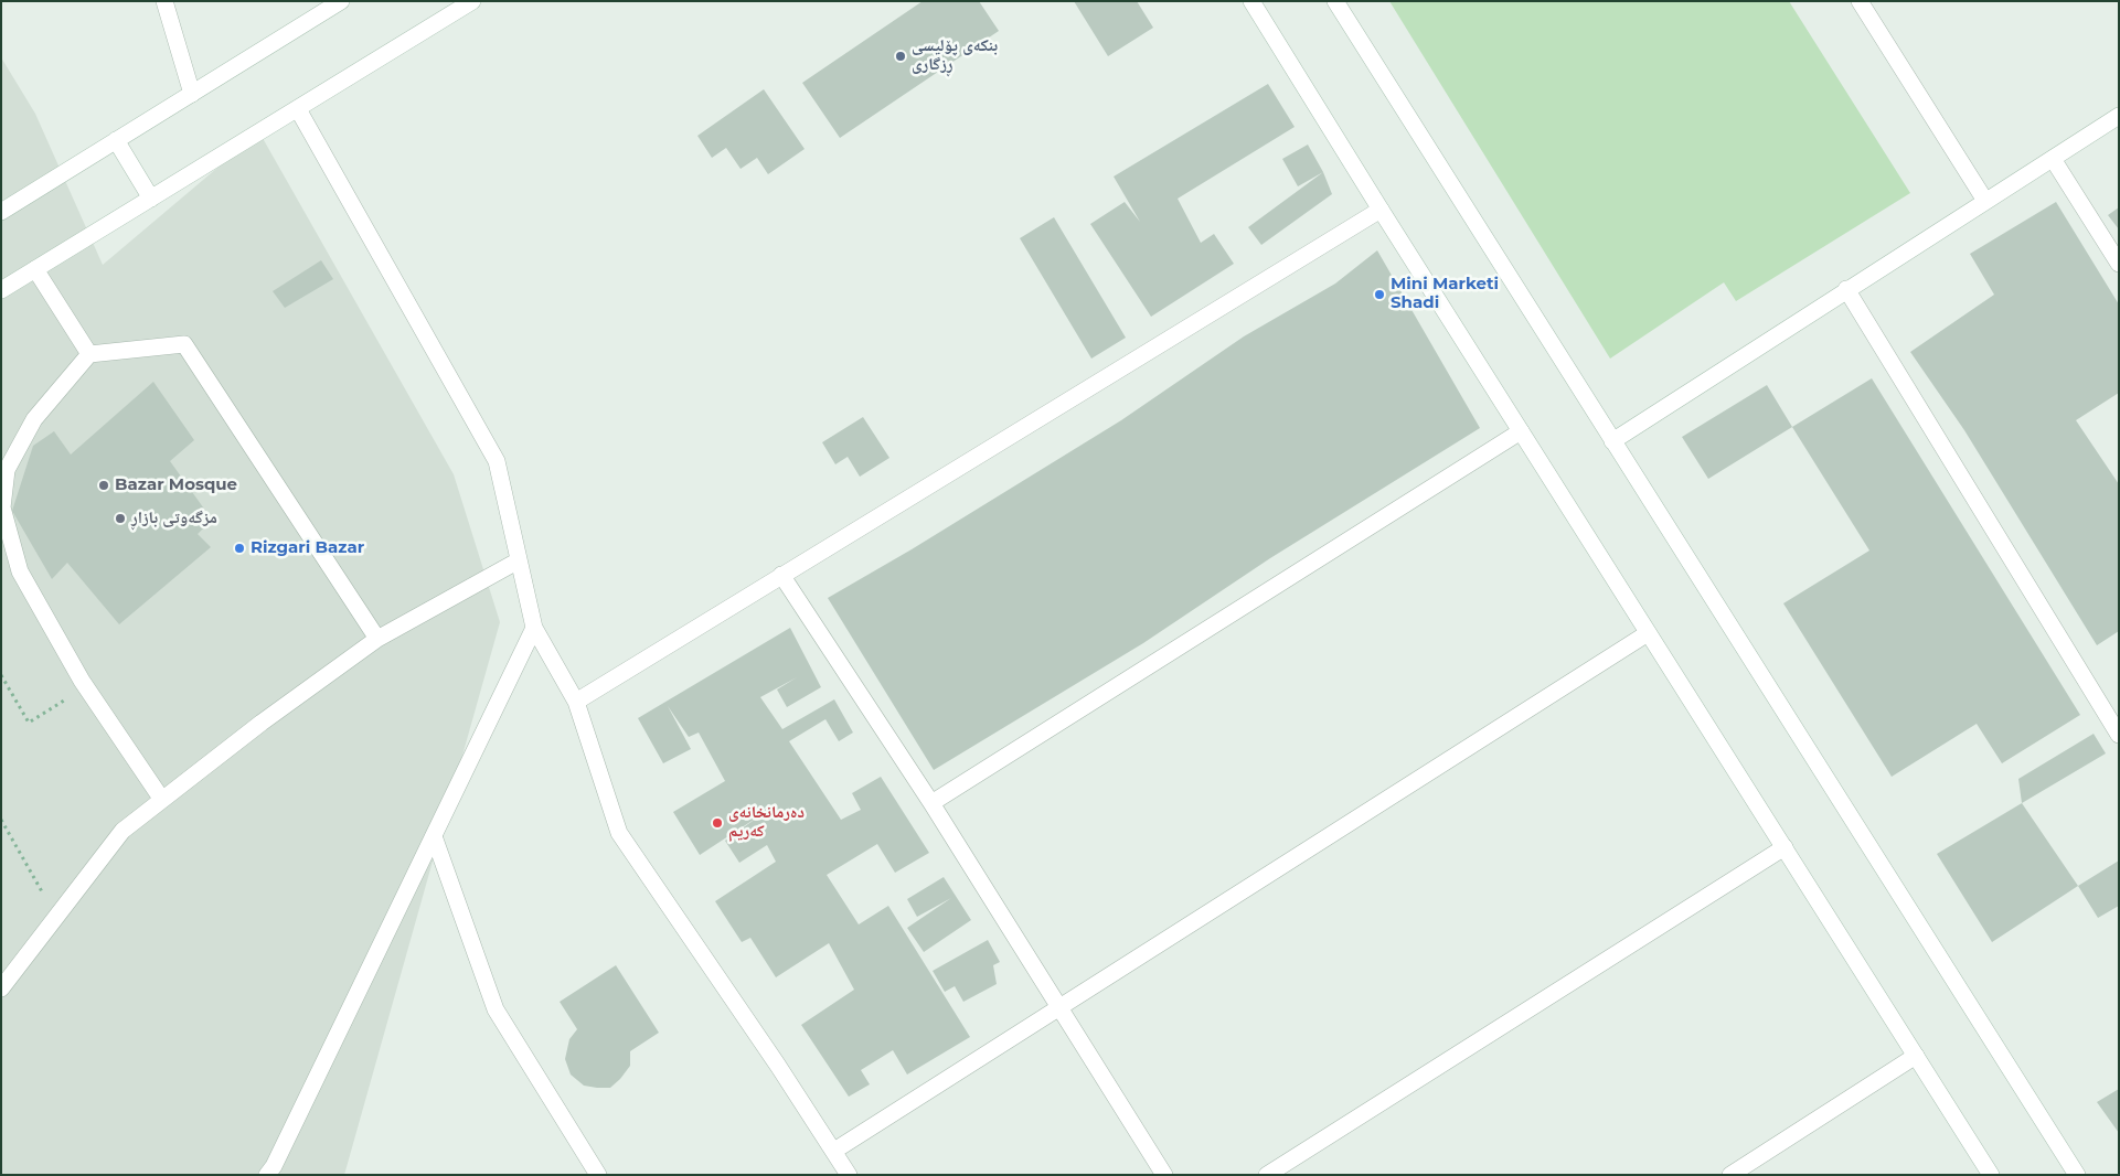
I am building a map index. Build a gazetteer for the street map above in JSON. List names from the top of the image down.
{
  "places": [
    "بنکەی پۆلیسی ڕزگاری",
    "Mini Marketi Shadi",
    "Bazar Mosque",
    "مزگەوتی بازاڕ",
    "Rizgari Bazar",
    "دەرمانخانەی کەریم"
  ]
}
